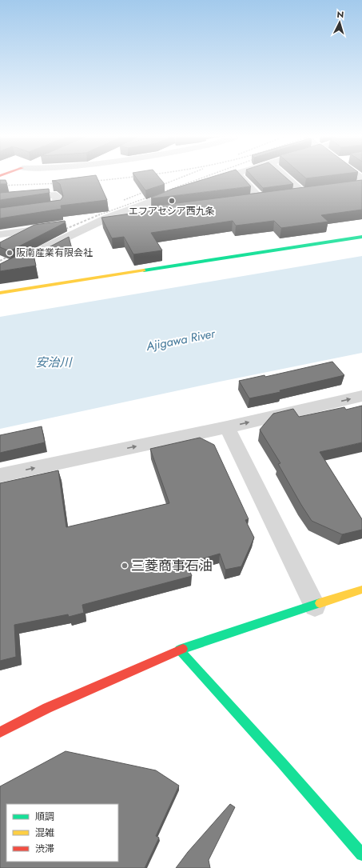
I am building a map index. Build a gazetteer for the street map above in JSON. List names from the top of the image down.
{
  "water": ["Ajigawa River", "安治川"],
  "places": ["エフアセシア西九条", "阪南産業有限会社", "三菱商事石油"],
  "legend": ["順調", "混雑", "渋滞"],
  "north": "top"
}
